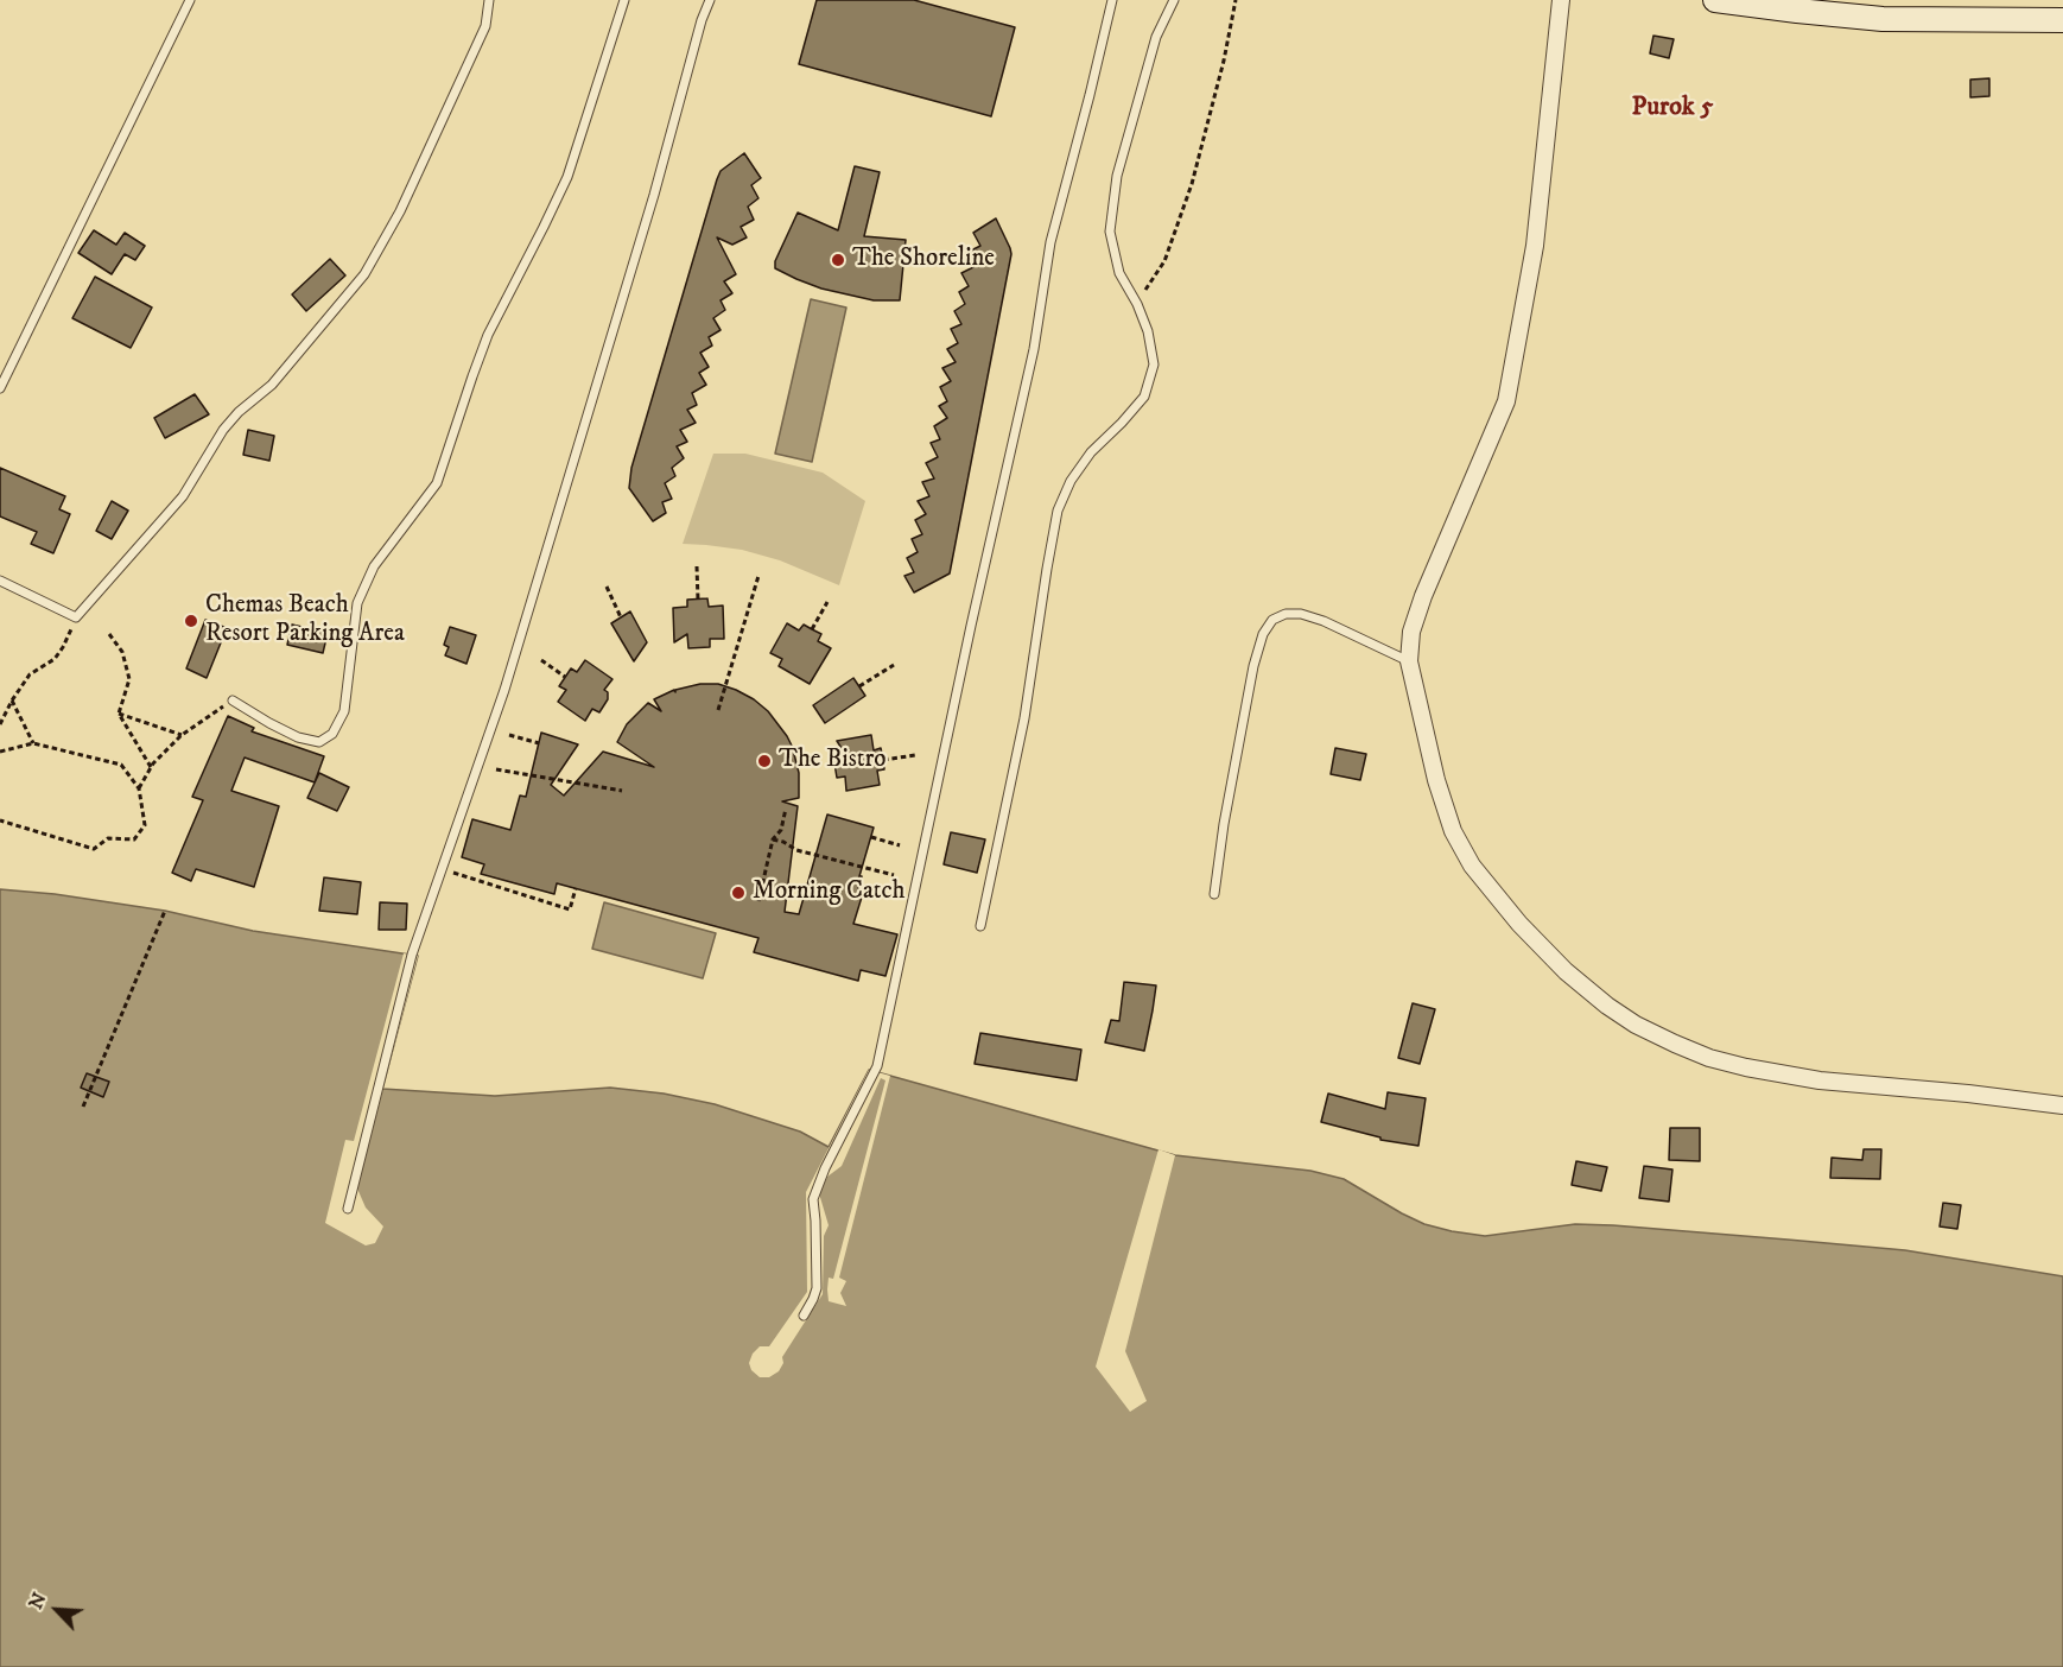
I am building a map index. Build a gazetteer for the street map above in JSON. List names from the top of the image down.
{
  "districts": ["Purok 5"],
  "places": [
    "The Shoreline",
    "Chemas Beach Resort Parking Area",
    "The Bistro",
    "Morning Catch"
  ],
  "north": "top left"
}
